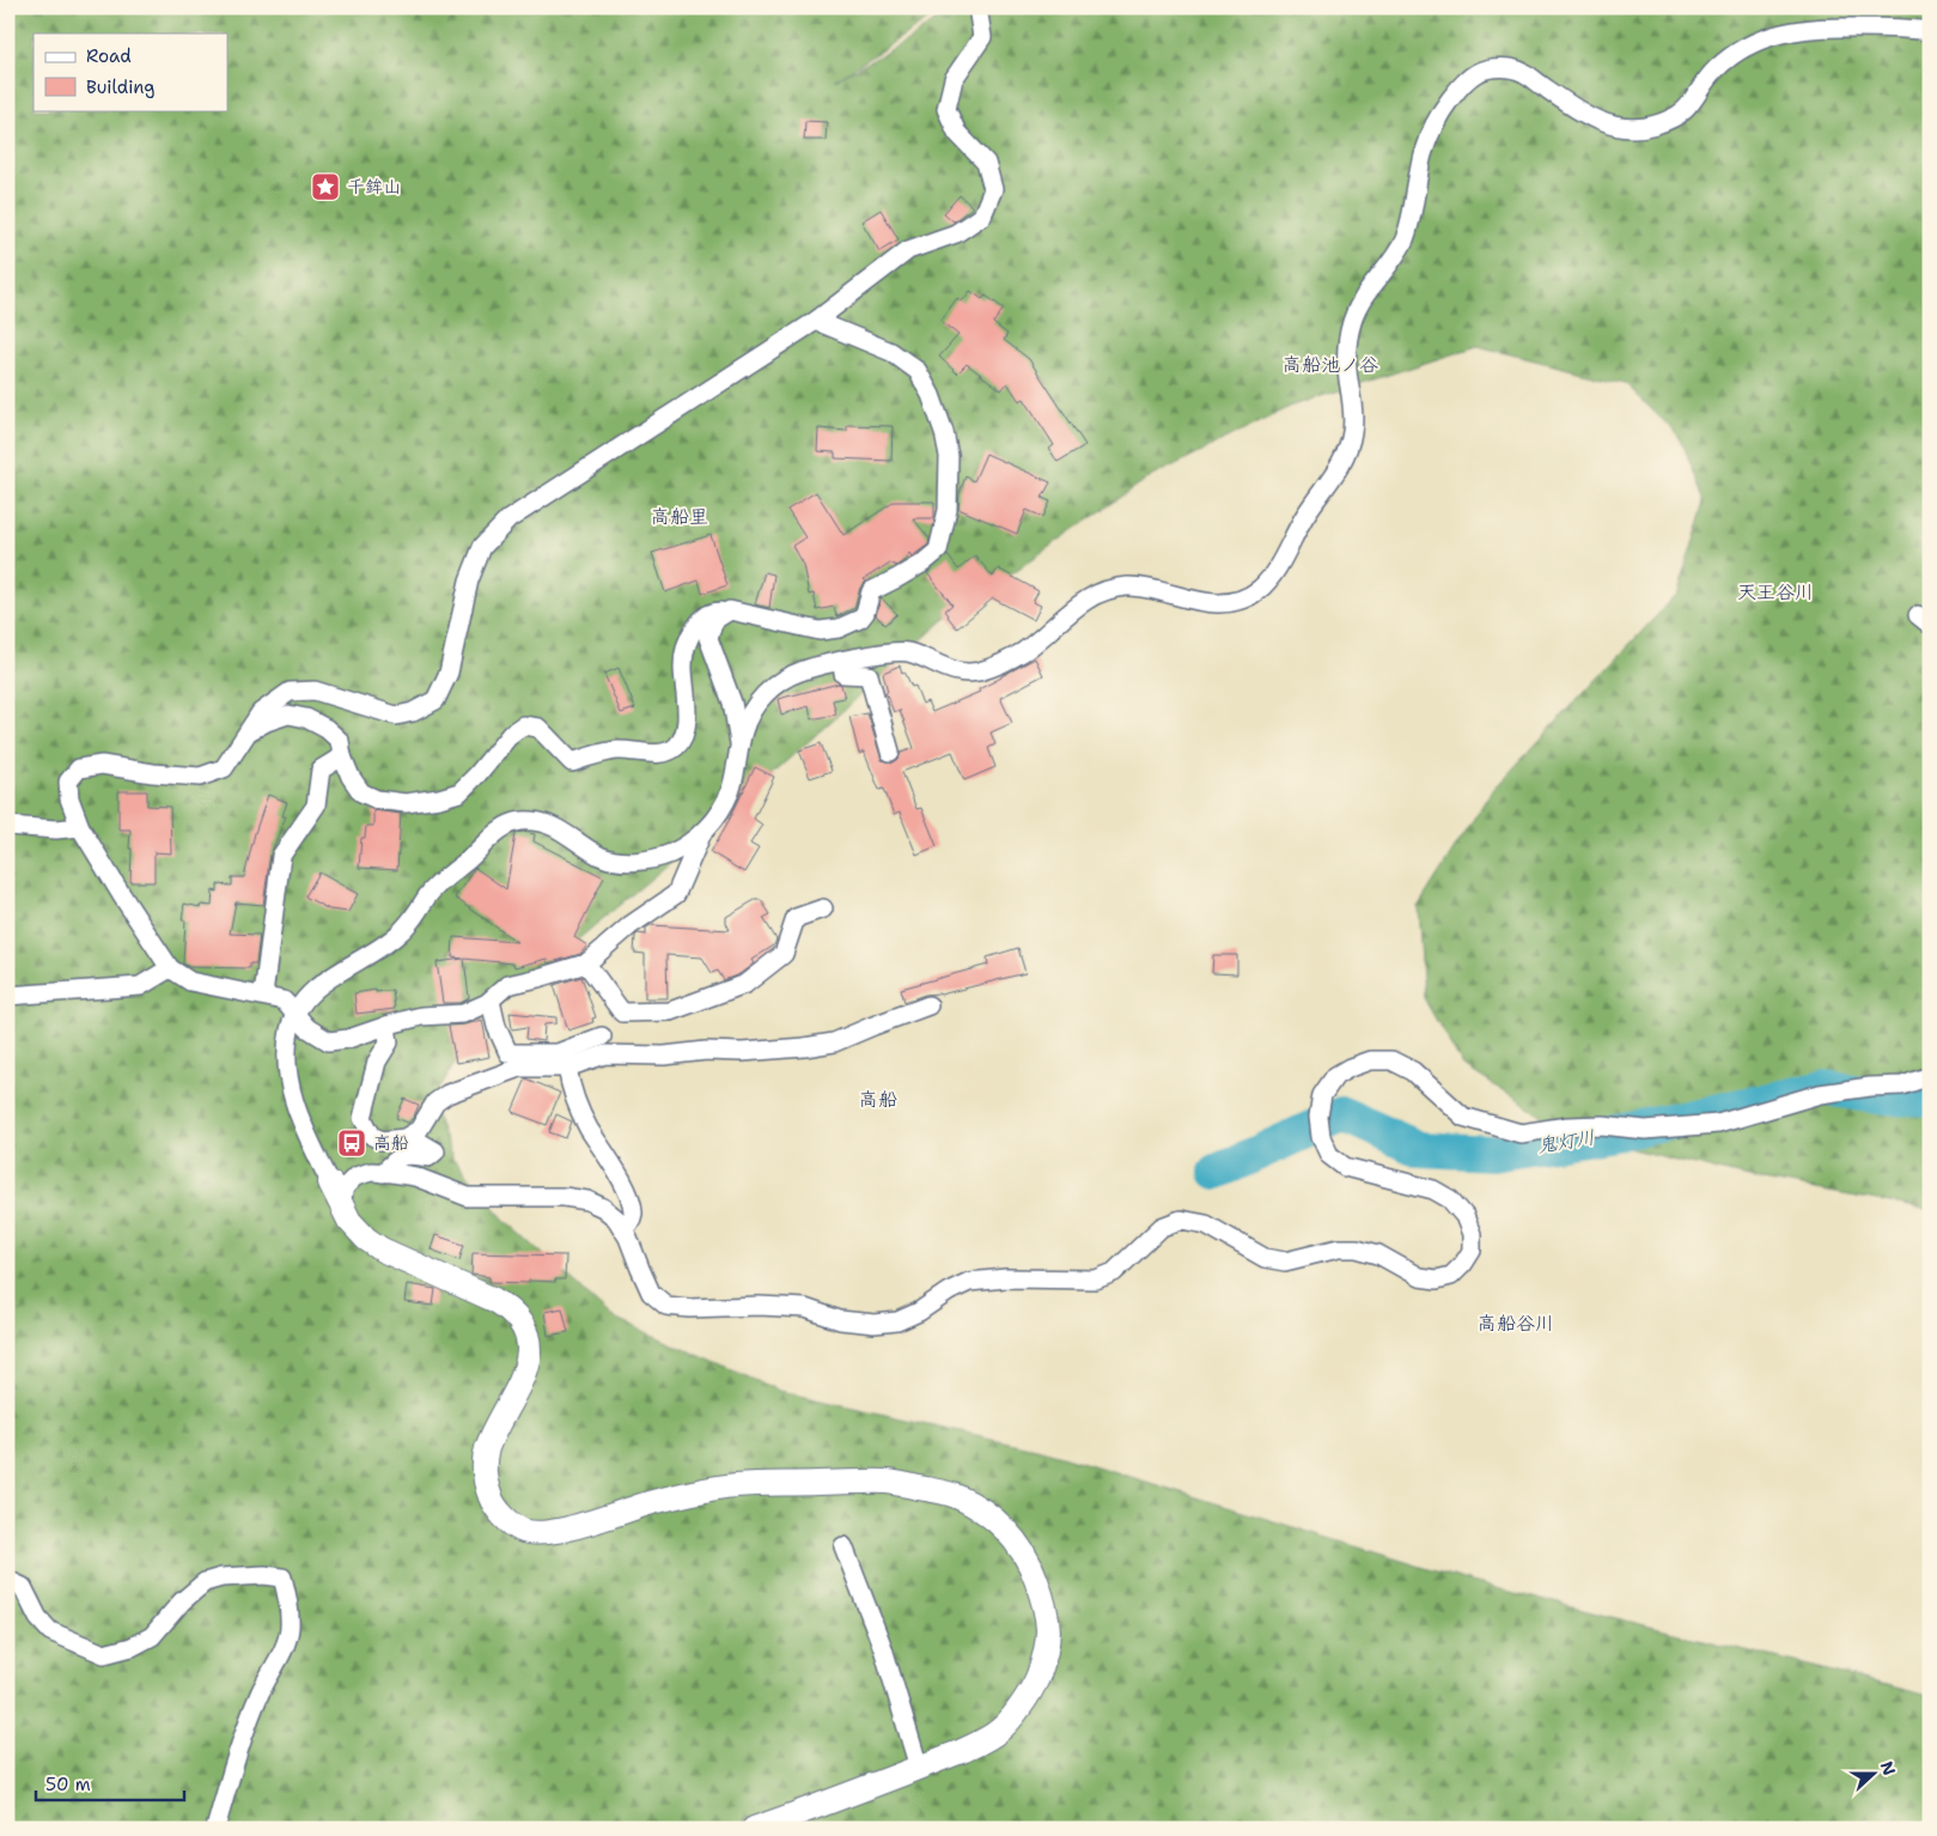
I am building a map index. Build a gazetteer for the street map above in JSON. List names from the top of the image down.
{
  "districts": [
    "高船池ノ谷",
    "高船里",
    "天王谷川",
    "高船",
    "高船谷川"
  ],
  "water": ["鬼灯川"],
  "places": {
    "place": ["千鉾山"],
    "bus stop": ["高船"]
  },
  "legend": ["Road", "Building"],
  "scale_bar": "50 m",
  "north": "right"
}
